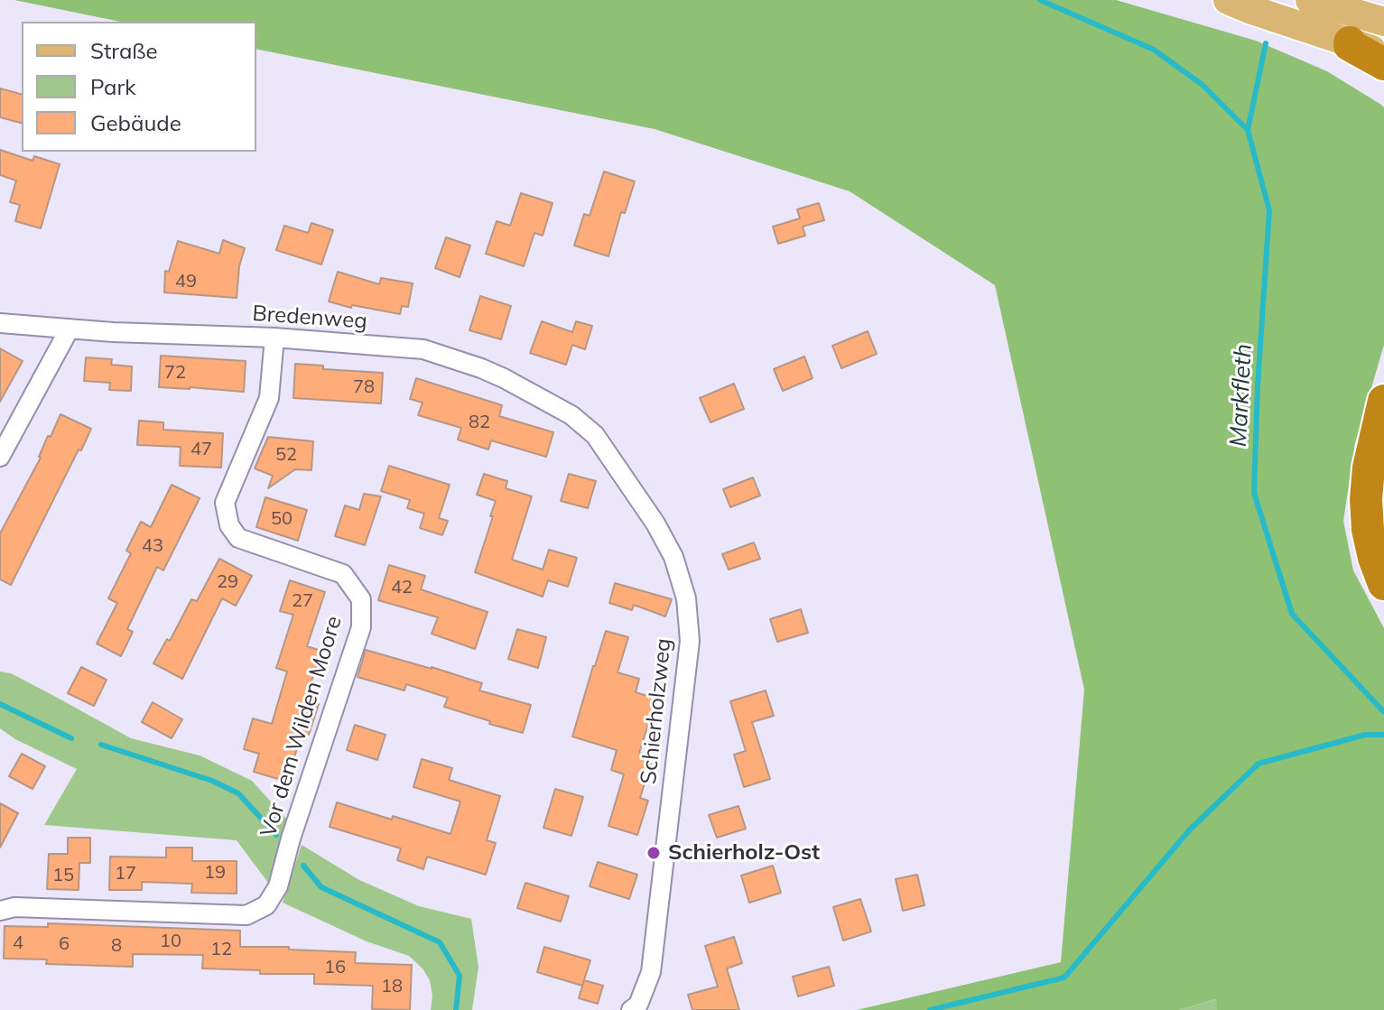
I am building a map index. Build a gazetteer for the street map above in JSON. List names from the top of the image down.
{
  "streets": {
    "street": ["Bredenweg", "Schierholzweg", "Vor dem Wilden Moore"]
  },
  "crossings": [
    ["Bredenweg", "Schierholzweg"],
    ["Bredenweg", "Vor dem Wilden Moore"]
  ],
  "water": ["Markfleth"],
  "places": ["Schierholz-Ost"],
  "house_numbers": [
    "49",
    "72",
    "78",
    "82",
    "47",
    "52",
    "50",
    "43",
    "29",
    "42",
    "27",
    "19",
    "17",
    "15",
    "10",
    "4",
    "6",
    "8",
    "12",
    "16",
    "18"
  ],
  "legend": ["Straße", "Park", "Gebäude"]
}
